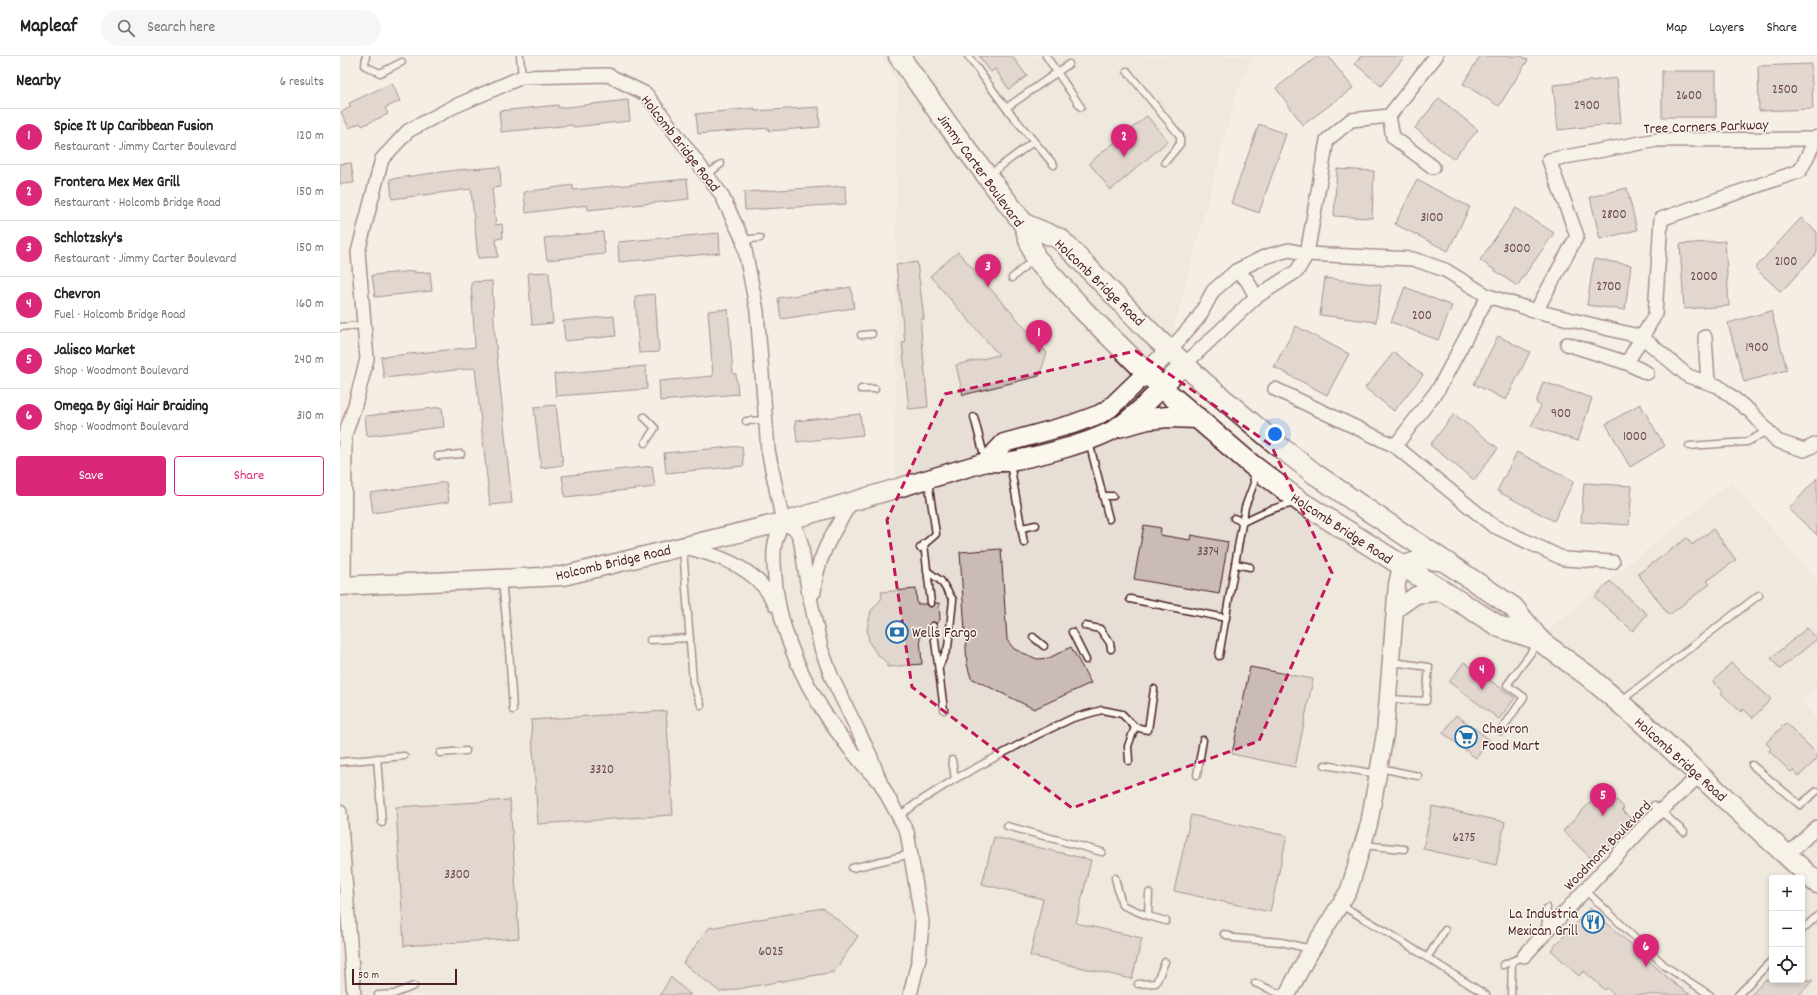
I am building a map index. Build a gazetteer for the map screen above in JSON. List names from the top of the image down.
{
  "streets": {
    "main road": ["Holcomb Bridge Road", "Jimmy Carter Boulevard"],
    "street": ["Tree Corners Parkway", "Woodmont Boulevard"]
  },
  "crossings": [
    ["Holcomb Bridge Road", "Jimmy Carter Boulevard"],
    ["Holcomb Bridge Road", "Woodmont Boulevard"]
  ],
  "places": {
    "bank": ["Wells Fargo"],
    "supermarket": ["Chevron Food Mart"],
    "restaurant": ["La Industria Mexican Grill"]
  },
  "house_numbers": [
    "2500",
    "2600",
    "2900",
    "2800",
    "3100",
    "3000",
    "2100",
    "2000",
    "2700",
    "200",
    "1900",
    "900",
    "1000",
    "3374",
    "3320",
    "6275",
    "3300",
    "6025"
  ],
  "scale_bar": "50 m",
  "page": {
    "header": "Mapleaf",
    "search": "Search here",
    "nav": ["Map", "Layers", "Share"],
    "heading": ["Nearby", "6 results"],
    "list": [
      {
        "mark": "1",
        "name": "Spice It Up Caribbean Fusion",
        "note": "Restaurant · Jimmy Carter Boulevard",
        "value": "120 m"
      },
      {
        "mark": "2",
        "name": "Frontera Mex Mex Grill",
        "note": "Restaurant · Holcomb Bridge Road",
        "value": "150 m"
      },
      {
        "mark": "3",
        "name": "Schlotzsky's",
        "note": "Restaurant · Jimmy Carter Boulevard",
        "value": "150 m"
      },
      {
        "mark": "4",
        "name": "Chevron",
        "note": "Fuel · Holcomb Bridge Road",
        "value": "160 m"
      },
      {
        "mark": "5",
        "name": "Jalisco Market",
        "note": "Shop · Woodmont Boulevard",
        "value": "240 m"
      },
      {
        "mark": "6",
        "name": "Omega By Gigi Hair Braiding",
        "note": "Shop · Woodmont Boulevard",
        "value": "310 m"
      }
    ],
    "pins": [
      "2",
      "3",
      "1",
      "4",
      "5",
      "6"
    ],
    "buttons": ["Save", "Share"],
    "map_buttons": ["+", "−"],
    "scale": "50 m"
  }
}
